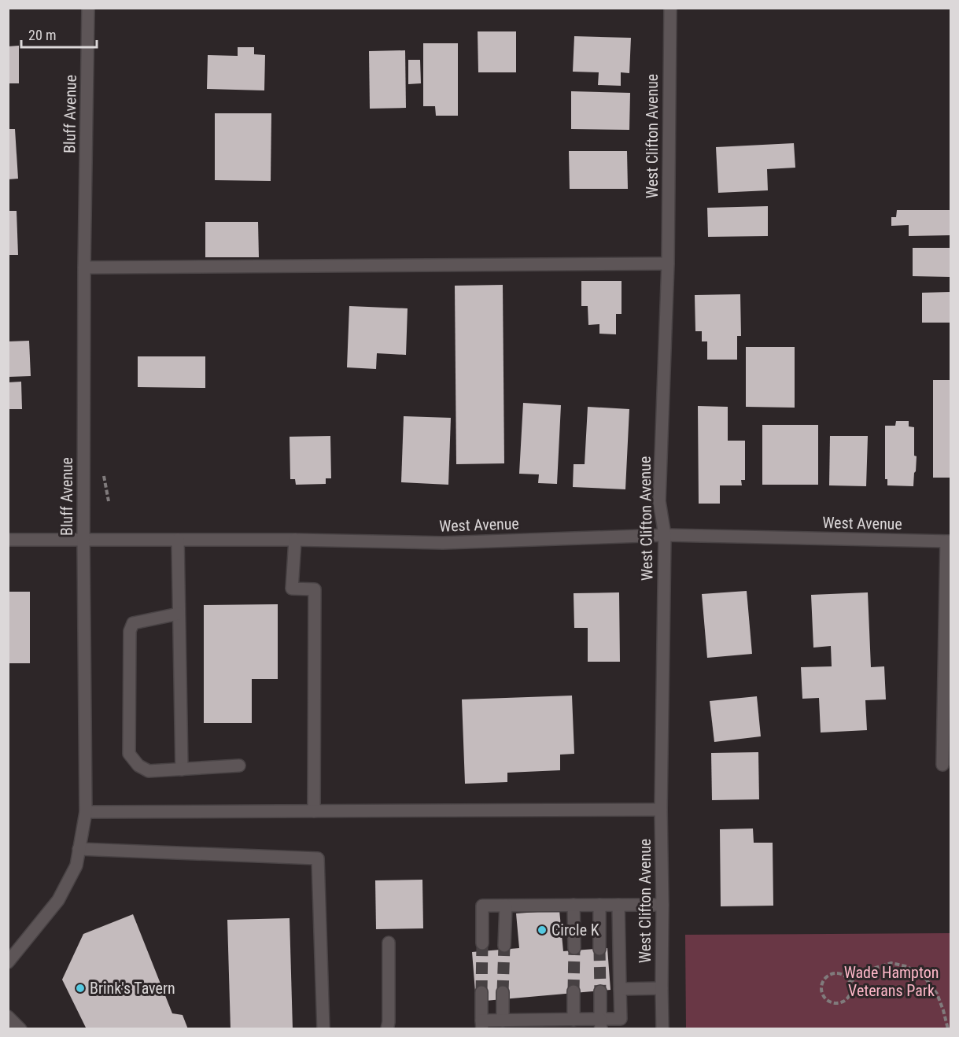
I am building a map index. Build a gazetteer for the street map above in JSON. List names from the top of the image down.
{
  "streets": {
    "street": ["Bluff Avenue", "West Clifton Avenue", "West Avenue"]
  },
  "crossings": [
    ["Bluff Avenue", "West Avenue"],
    ["West Clifton Avenue", "West Avenue"]
  ],
  "parks": ["Wade Hampton Veterans Park"],
  "places": ["Circle K", "Brink's Tavern"],
  "scale_bar": "20 m"
}
